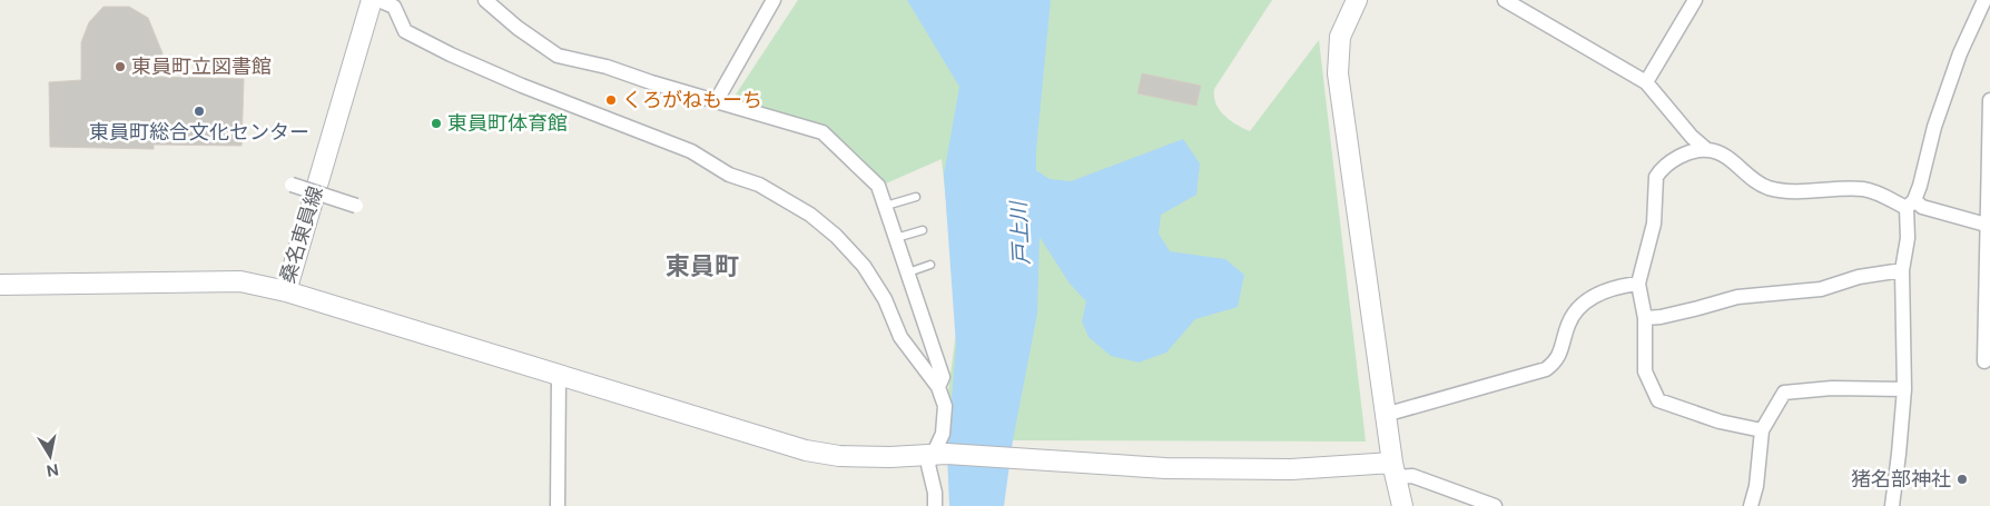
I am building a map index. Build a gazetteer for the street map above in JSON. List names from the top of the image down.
{
  "streets": {
    "street": ["桑名東員線"]
  },
  "districts": ["東員町"],
  "water": ["戸上川"],
  "places": [
    "東員町立図書館",
    "くろがねもーち",
    "東員町総合文化センター",
    "東員町体育館",
    "猪名部神社"
  ],
  "north": "bottom"
}
